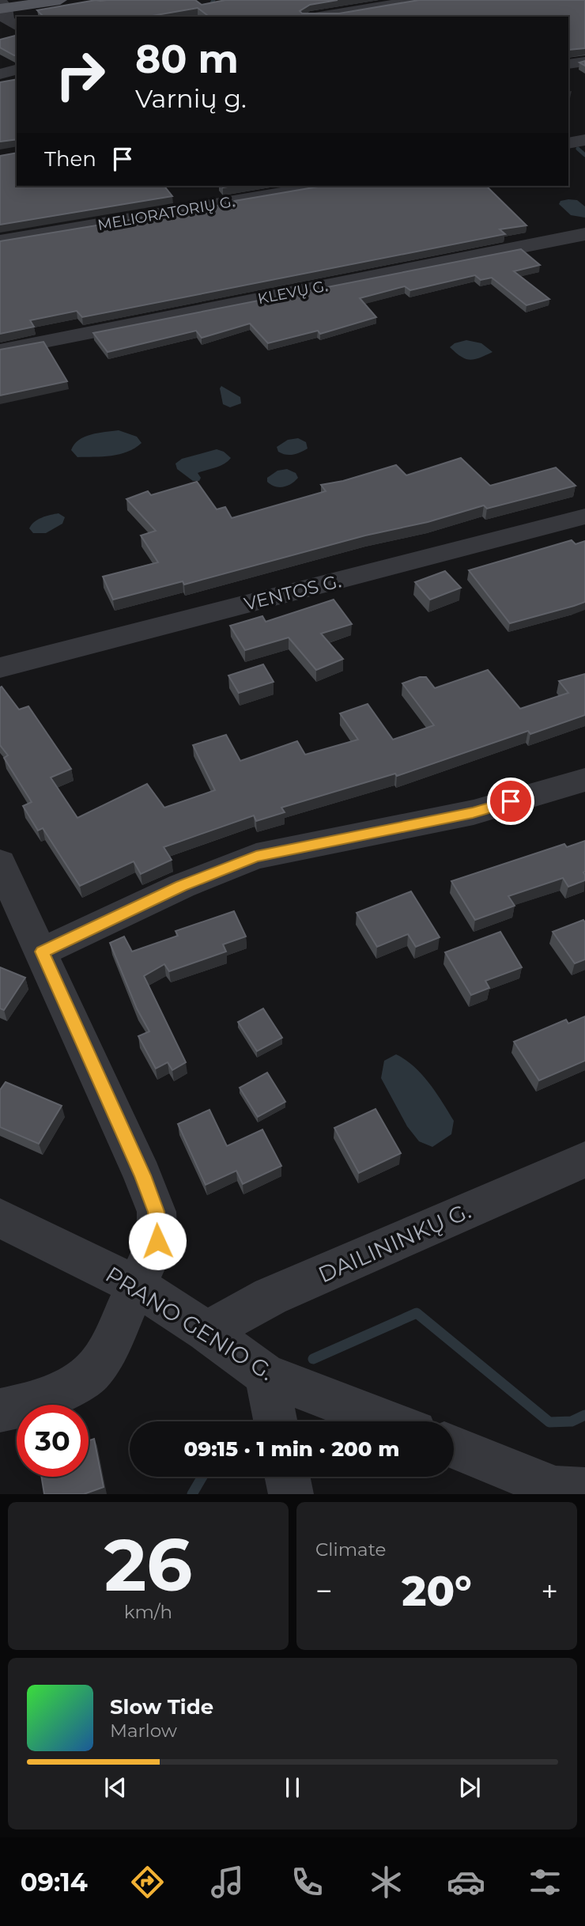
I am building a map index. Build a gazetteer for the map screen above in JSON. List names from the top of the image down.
{
  "streets": {
    "street": [
      "MELIORATORIŲ G.",
      "KLEVŲ G.",
      "VENTOS G.",
      "DAILININKŲ G.",
      "PRANO GENIO G."
    ]
  },
  "crossings": [
    ["DAILININKŲ G.", "PRANO GENIO G."]
  ],
  "page": {
    "turn": ["80 m", "Varnių g."],
    "then": "Then",
    "limit": "30",
    "trip": "09:15 · 1 min · 200 m",
    "tile": [
      ["26", "km/h"],
      "Climate"
    ],
    "heat": ["−", "20°", "+"],
    "song": ["Slow Tide", "Marlow"],
    "tabs": "09:14"
  }
}
